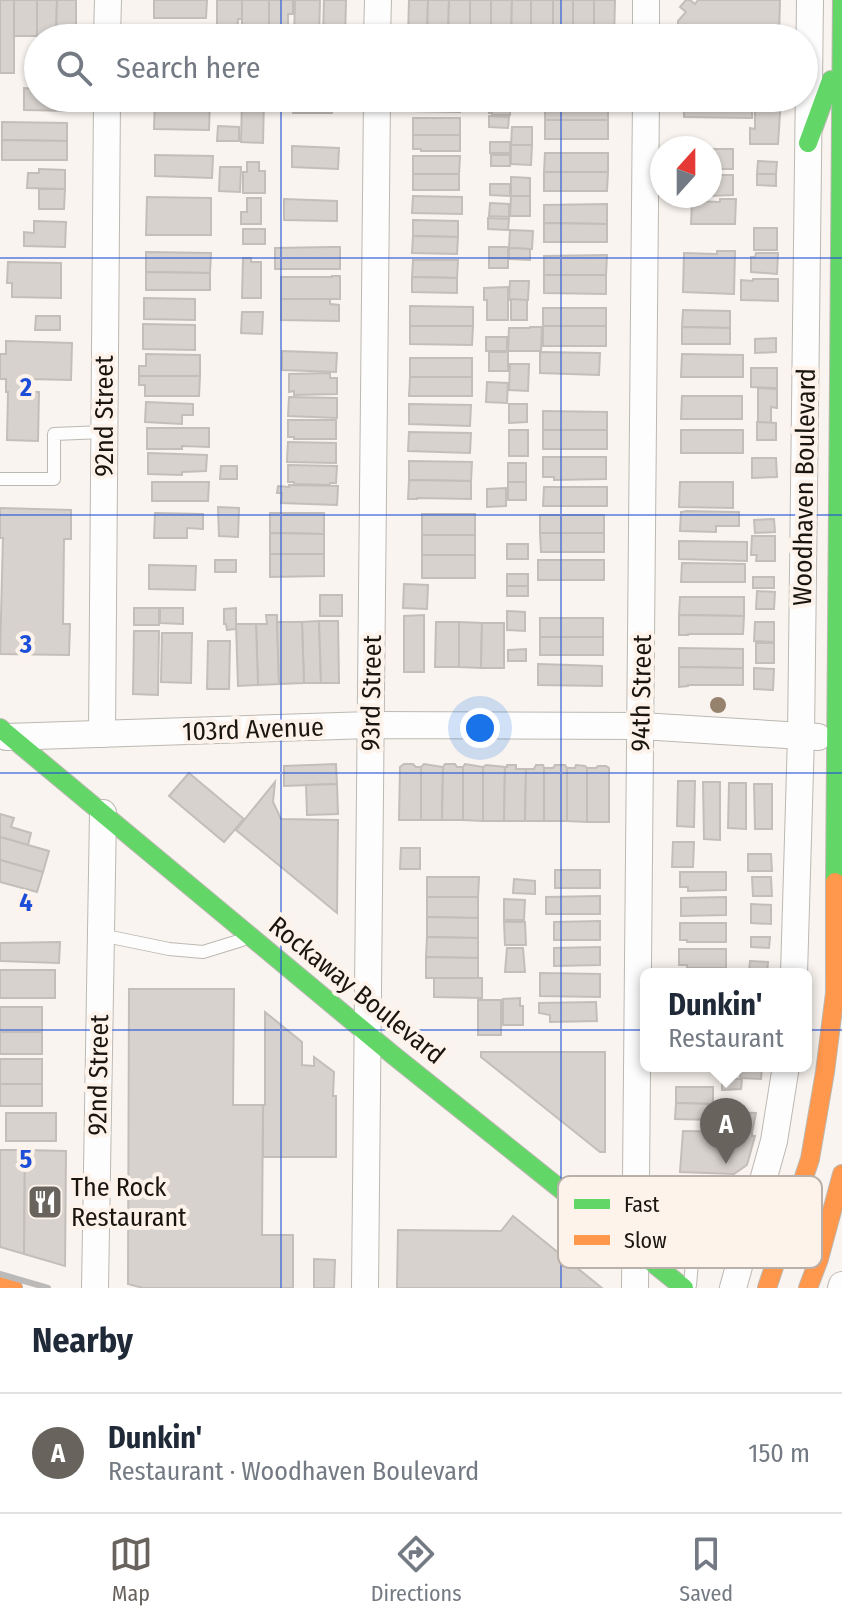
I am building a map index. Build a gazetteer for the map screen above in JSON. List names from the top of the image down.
{
  "streets": {
    "main road": ["Woodhaven Boulevard", "Rockaway Boulevard"],
    "street": [
      "92nd Street",
      "93rd Street",
      "94th Street",
      "103rd Avenue"
    ]
  },
  "crossings": [
    ["92nd Street", "103rd Avenue"],
    ["92nd Street", "Rockaway Boulevard"],
    ["Woodhaven Boulevard", "103rd Avenue"],
    ["93rd Street", "103rd Avenue"],
    ["93rd Street", "Rockaway Boulevard"],
    ["94th Street", "103rd Avenue"],
    ["103rd Avenue", "Rockaway Boulevard"]
  ],
  "places": {
    "restaurant": ["The Rock Restaurant"]
  },
  "legend": ["Fast", "Slow"],
  "north": "top",
  "page": {
    "search": "Search here",
    "popup": ["Dunkin'", "Restaurant"],
    "pins": "A",
    "heading": "Nearby",
    "list": [
      {
        "mark": "A",
        "name": "Dunkin'",
        "note": "Restaurant · Woodhaven Boulevard",
        "value": "150 m"
      }
    ],
    "nav": ["Map", "Directions", "Saved"]
  },
  "grid": {
    "rows": [
      "2",
      "3",
      "4",
      "5"
    ]
  }
}
